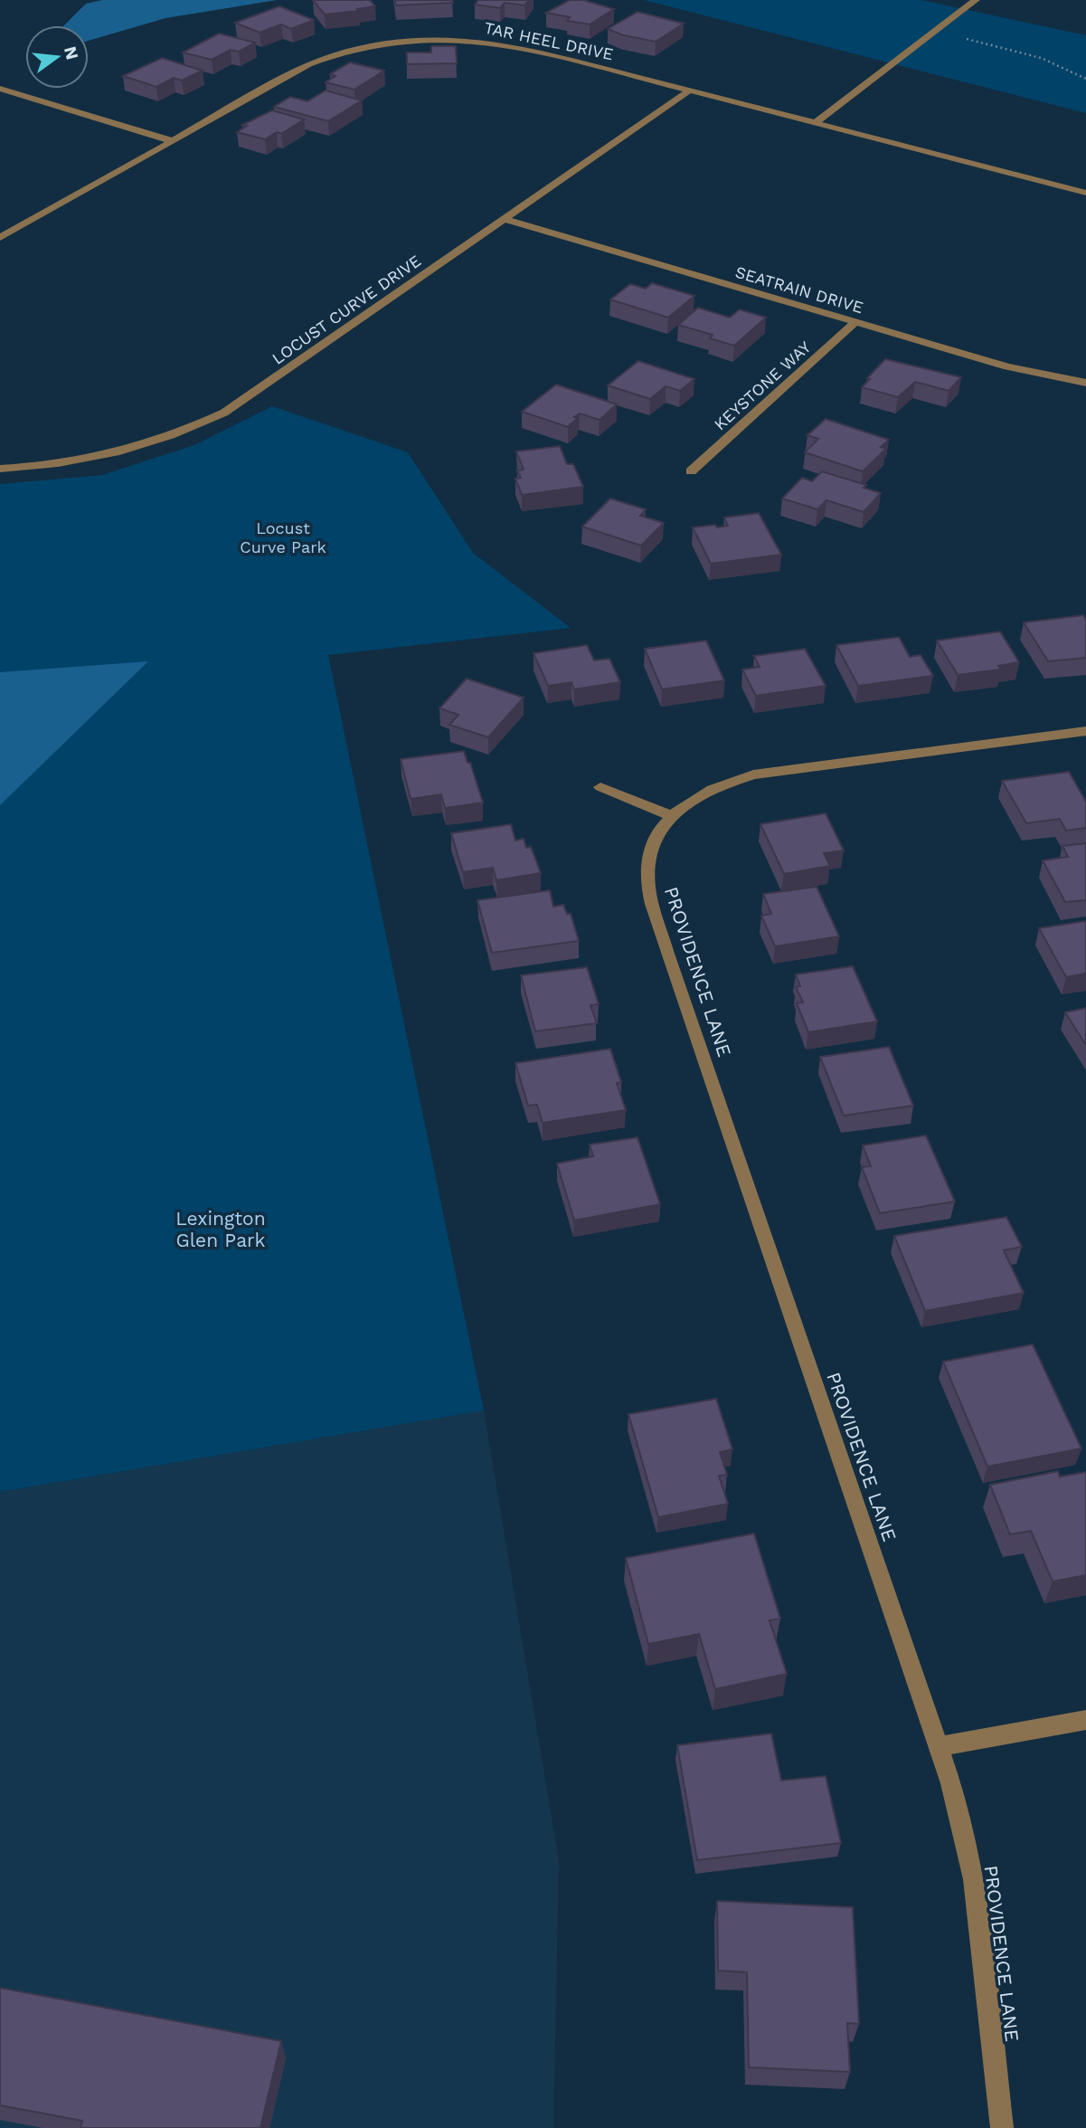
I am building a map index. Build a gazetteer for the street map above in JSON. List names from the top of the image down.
{
  "streets": {
    "street": [
      "TAR HEEL DRIVE",
      "SEATRAIN DRIVE",
      "LOCUST CURVE DRIVE",
      "KEYSTONE WAY",
      "PROVIDENCE LANE"
    ]
  },
  "crossings": [
    ["TAR HEEL DRIVE", "LOCUST CURVE DRIVE"],
    ["SEATRAIN DRIVE", "LOCUST CURVE DRIVE"],
    ["SEATRAIN DRIVE", "KEYSTONE WAY"]
  ],
  "parks": ["Locust Curve Park", "Lexington Glen Park"],
  "north": "right"
}
